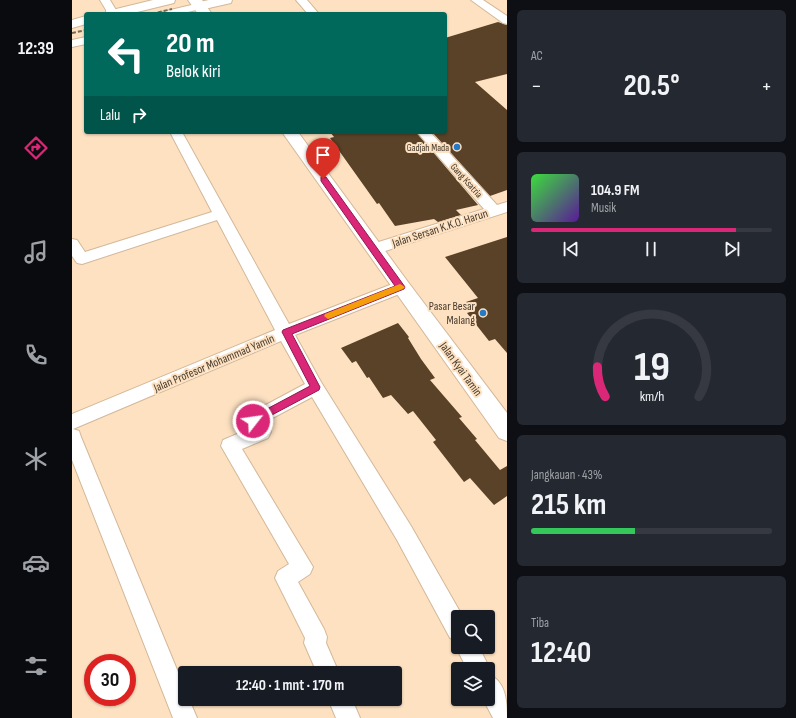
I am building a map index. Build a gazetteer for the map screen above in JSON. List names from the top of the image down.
{
  "streets": {
    "main road": ["Jalan Kyai Tamin"],
    "street": ["Gang Ksatria", "Jalan Sersan K.K.O. Harun", "Jalan Profesor Mohammad Yamin"]
  },
  "crossings": [
    ["Gang Ksatria", "Jalan Sersan K.K.O. Harun"],
    ["Jalan Sersan K.K.O. Harun", "Jalan Kyai Tamin"],
    ["Jalan Profesor Mohammad Yamin", "Jalan Kyai Tamin"]
  ],
  "places": ["Gadjah Mada", "Pasar Besar Malang"],
  "page": {
    "tabs": "12:39",
    "tile": [
      "AC",
      ["Jangkauan · 43%", "215 km"],
      ["Tiba", "12:40"]
    ],
    "turn": ["20 m", "Belok kiri"],
    "heat": ["−", "20.5°", "+"],
    "then": "Lalu",
    "song": ["104.9 FM", "Musik"],
    "limit": "30",
    "trip": "12:40 · 1 mnt · 170 m",
    "gauge": ["19", "km/h"]
  }
}
